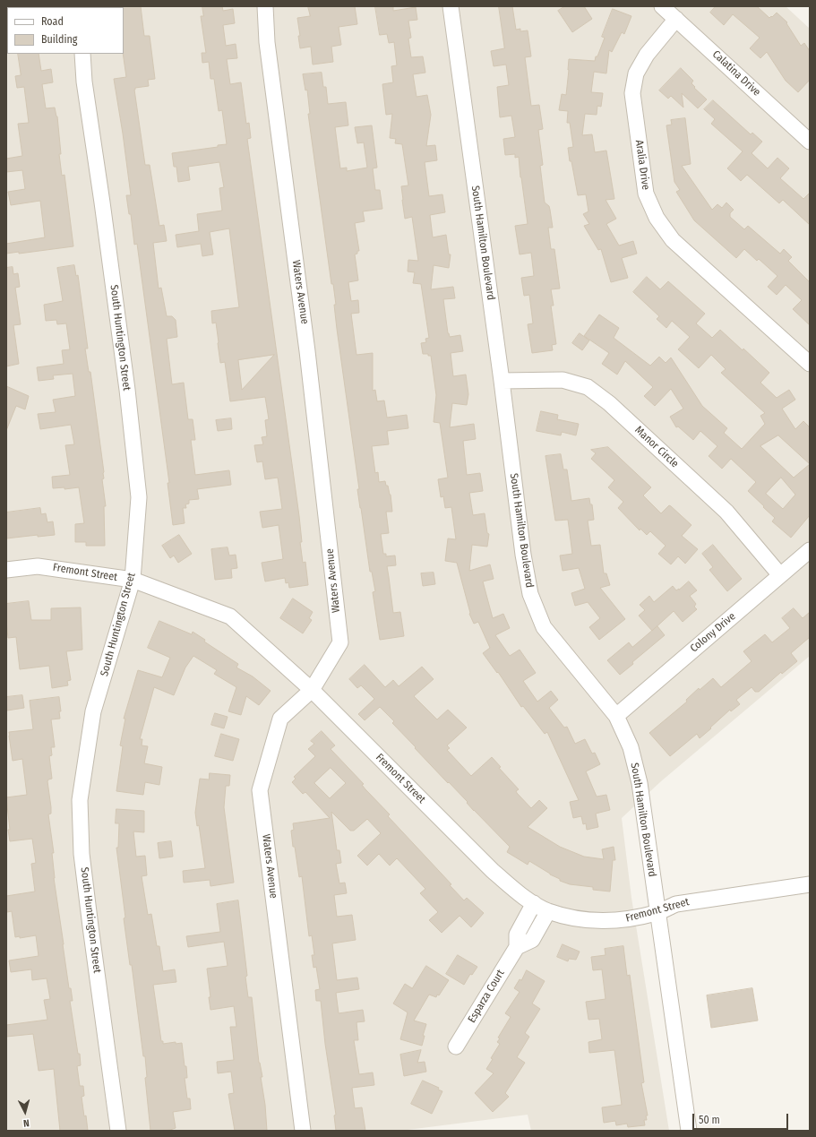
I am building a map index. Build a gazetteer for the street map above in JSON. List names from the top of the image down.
{
  "streets": {
    "street": [
      "Calatina Drive",
      "Aralia Drive",
      "South Hamilton Boulevard",
      "Waters Avenue",
      "South Huntington Street",
      "Manor Circle",
      "Fremont Street",
      "Colony Drive",
      "Esparza Court"
    ]
  },
  "crossings": [
    ["Calatina Drive", "Aralia Drive"],
    ["South Hamilton Boulevard", "Manor Circle"],
    ["South Hamilton Boulevard", "Fremont Street"],
    ["South Hamilton Boulevard", "Colony Drive"],
    ["Waters Avenue", "Fremont Street"],
    ["South Huntington Street", "Fremont Street"],
    ["Manor Circle", "Colony Drive"],
    ["Fremont Street", "Esparza Court"]
  ],
  "legend": ["Road", "Building"],
  "scale_bar": "50 m",
  "north": "bottom"
}
